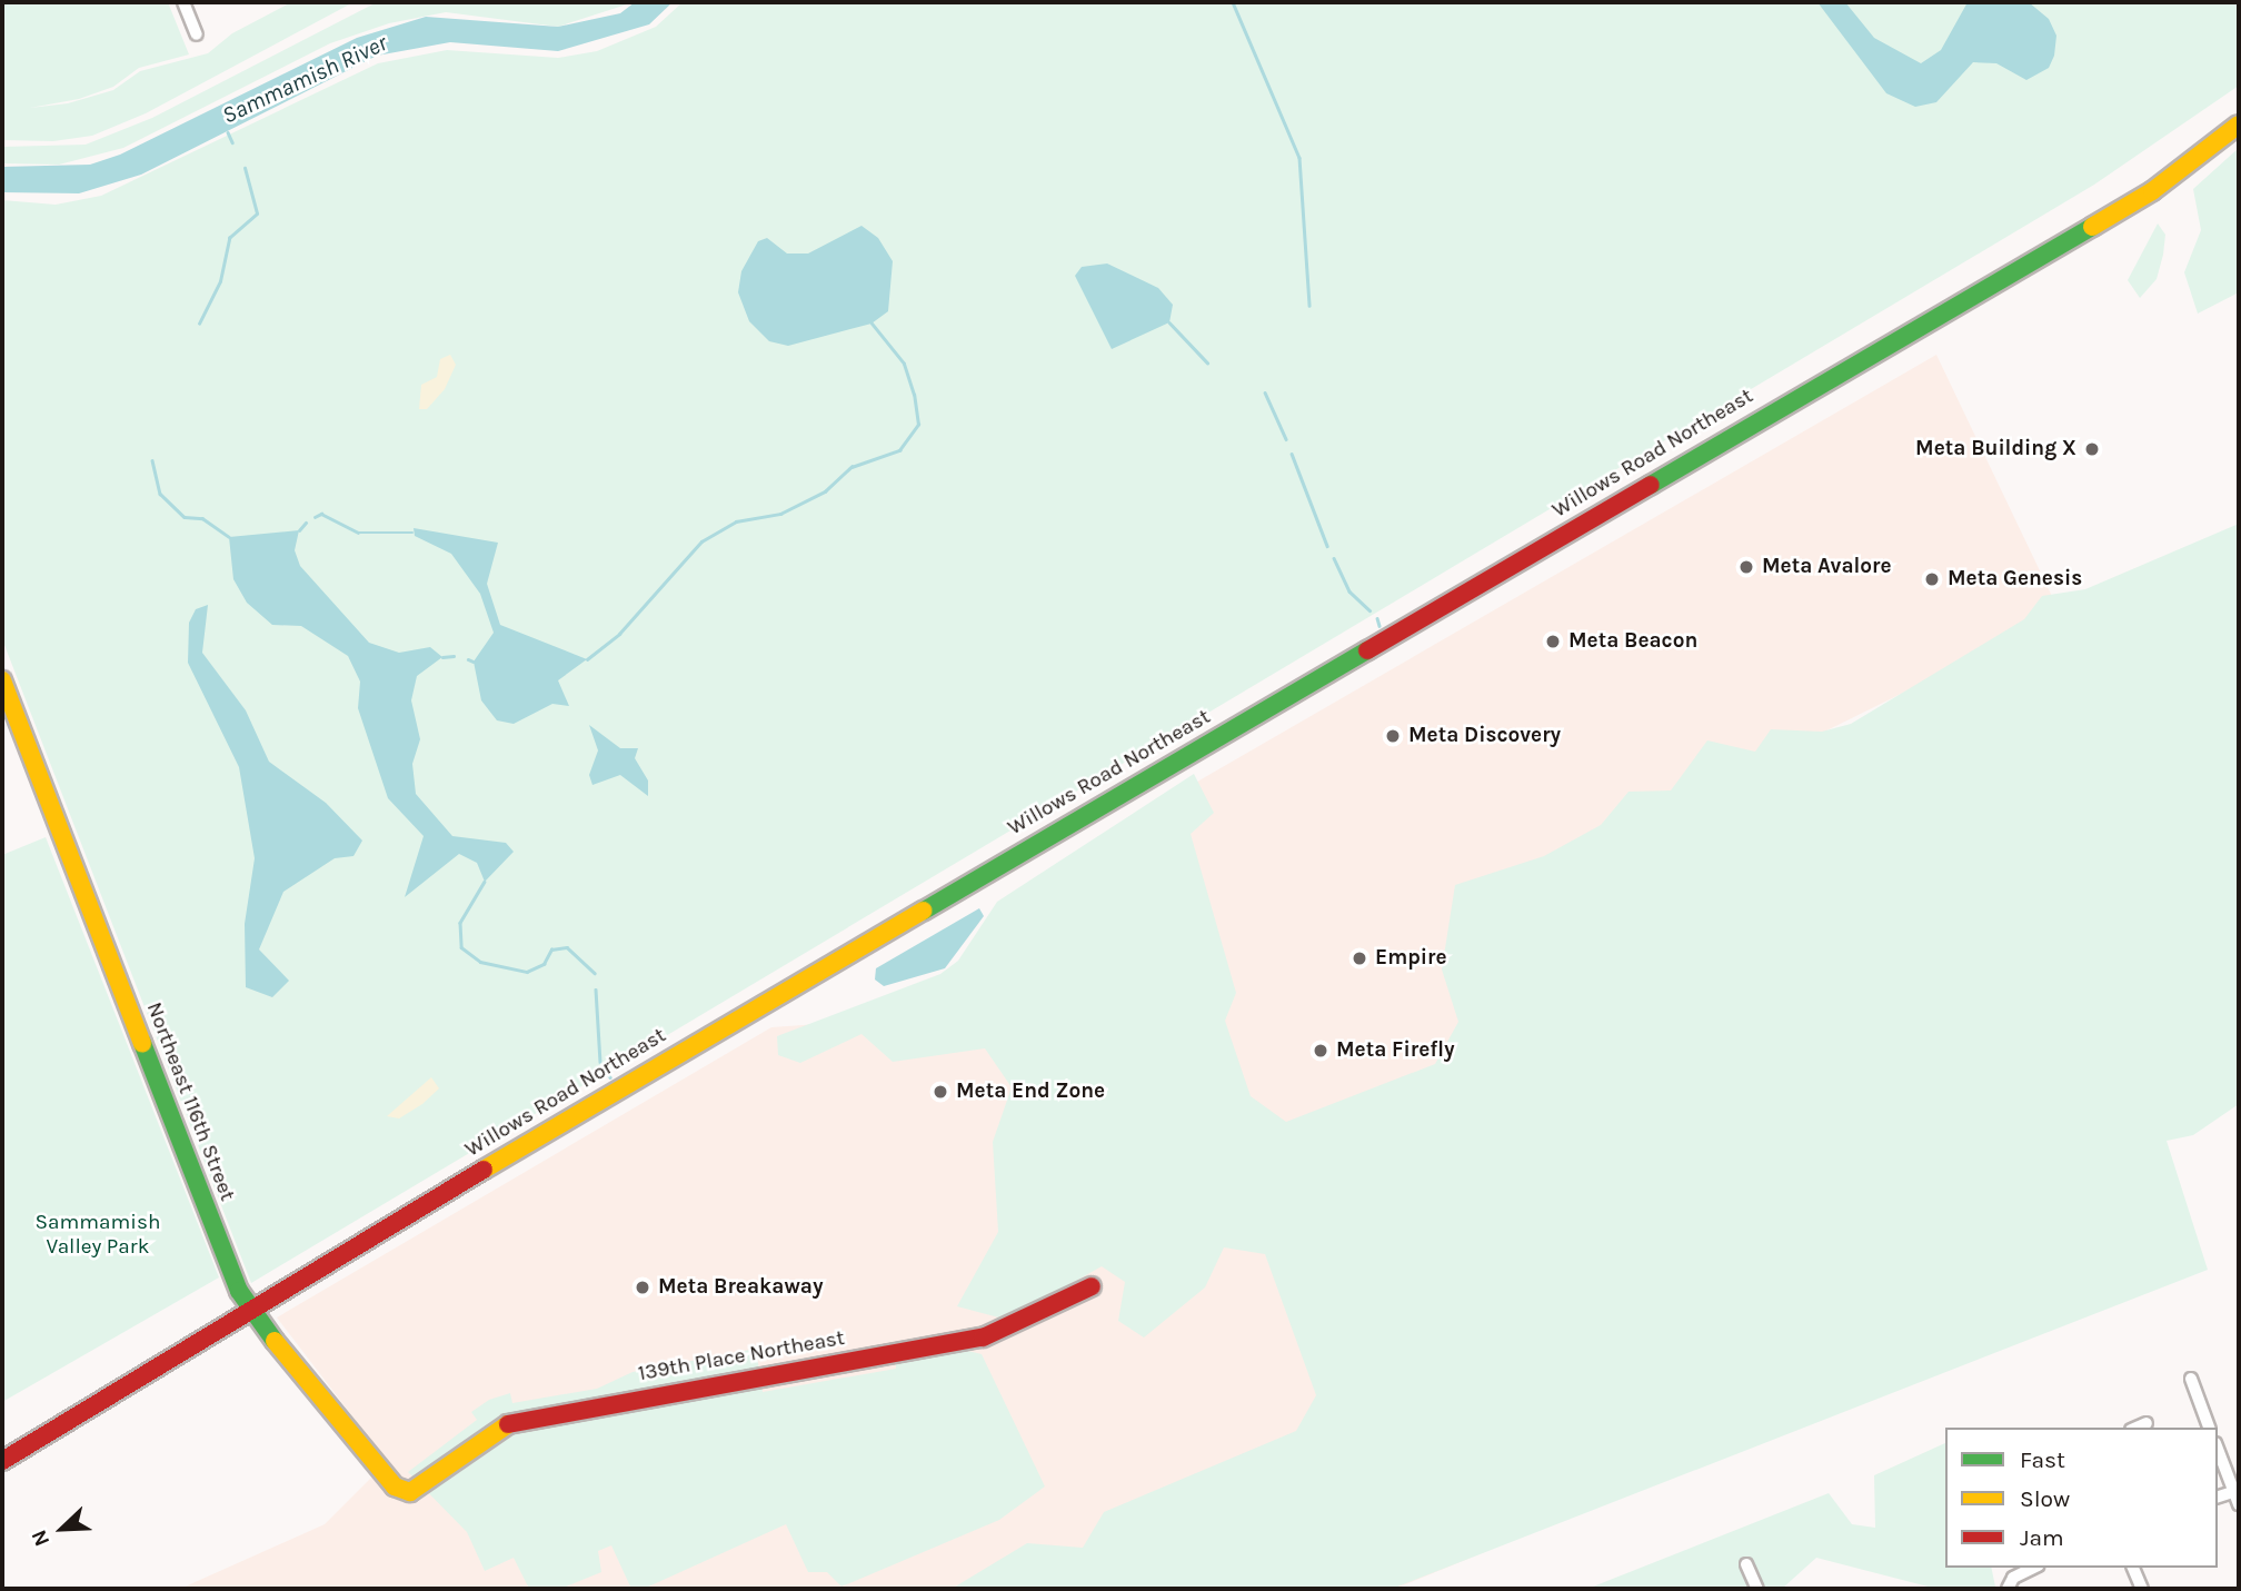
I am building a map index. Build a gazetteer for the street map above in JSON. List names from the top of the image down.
{
  "streets": {
    "main road": ["Willows Road Northeast", "Northeast 116th Street", "139th Place Northeast"]
  },
  "crossings": [
    ["Willows Road Northeast", "Northeast 116th Street"],
    ["Northeast 116th Street", "139th Place Northeast"]
  ],
  "water": ["Sammamish River"],
  "parks": ["Sammamish Valley Park"],
  "places": [
    "Meta Building X",
    "Meta Avalore",
    "Meta Genesis",
    "Meta Beacon",
    "Meta Discovery",
    "Empire",
    "Meta Firefly",
    "Meta End Zone",
    "Meta Breakaway"
  ],
  "legend": ["Fast", "Slow", "Jam"],
  "north": "bottom left"
}
